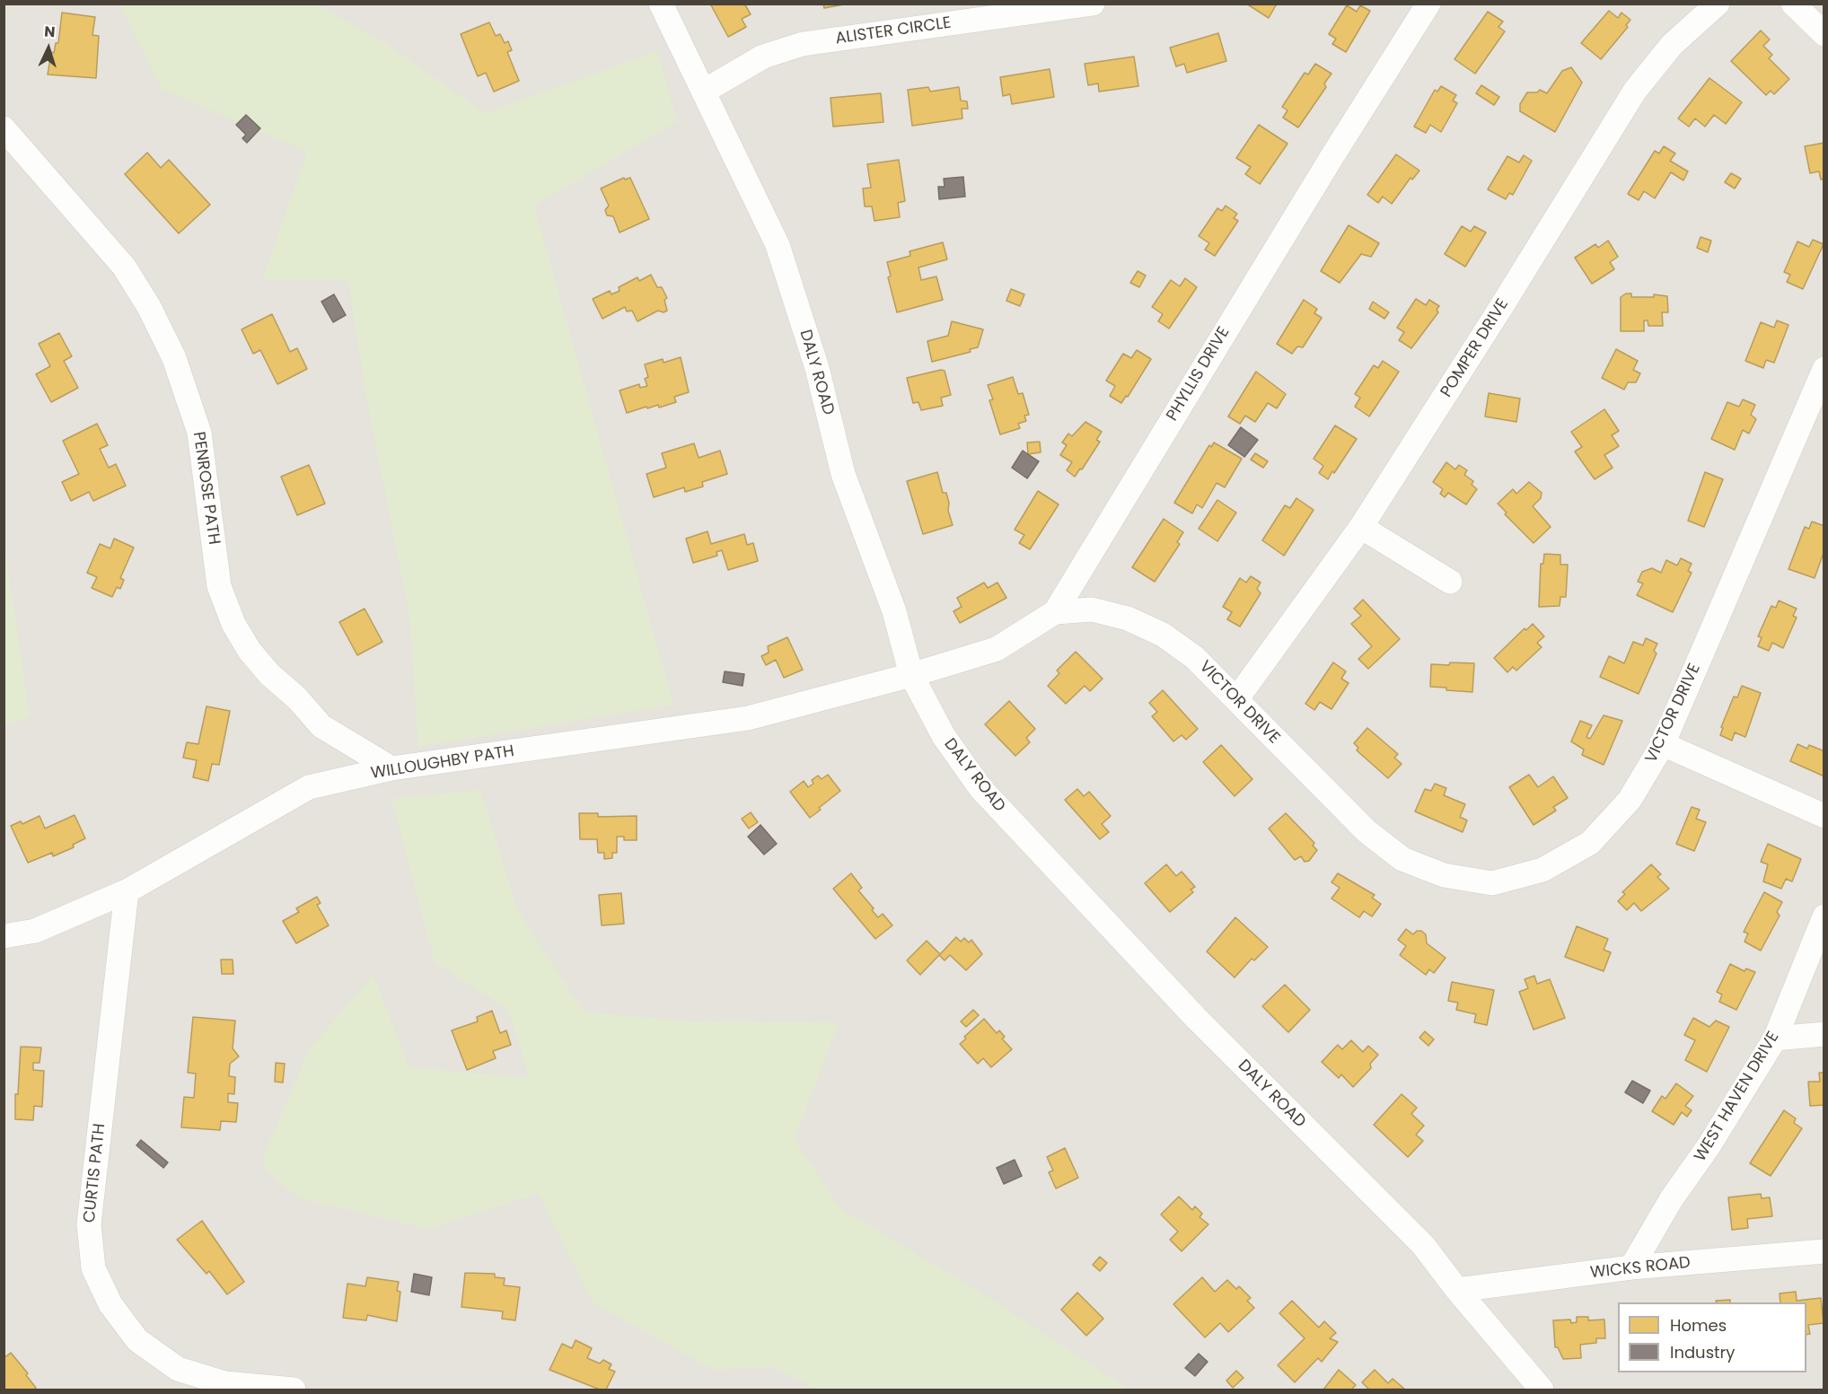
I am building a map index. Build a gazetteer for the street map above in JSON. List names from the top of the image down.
{
  "streets": {
    "street": [
      "ALISTER CIRCLE",
      "POMPER DRIVE",
      "DALY ROAD",
      "PHYLLIS DRIVE",
      "PENROSE PATH",
      "VICTOR DRIVE",
      "WILLOUGHBY PATH",
      "WEST HAVEN DRIVE",
      "CURTIS PATH",
      "WICKS ROAD"
    ]
  },
  "crossings": [
    ["ALISTER CIRCLE", "DALY ROAD"],
    ["POMPER DRIVE", "VICTOR DRIVE"],
    ["DALY ROAD", "PHYLLIS DRIVE"],
    ["DALY ROAD", "WILLOUGHBY PATH"],
    ["DALY ROAD", "WICKS ROAD"],
    ["PHYLLIS DRIVE", "VICTOR DRIVE"],
    ["PHYLLIS DRIVE", "WILLOUGHBY PATH"],
    ["PENROSE PATH", "WILLOUGHBY PATH"],
    ["WILLOUGHBY PATH", "CURTIS PATH"],
    ["WEST HAVEN DRIVE", "WICKS ROAD"]
  ],
  "legend": ["Homes", "Industry"],
  "north": "top"
}
